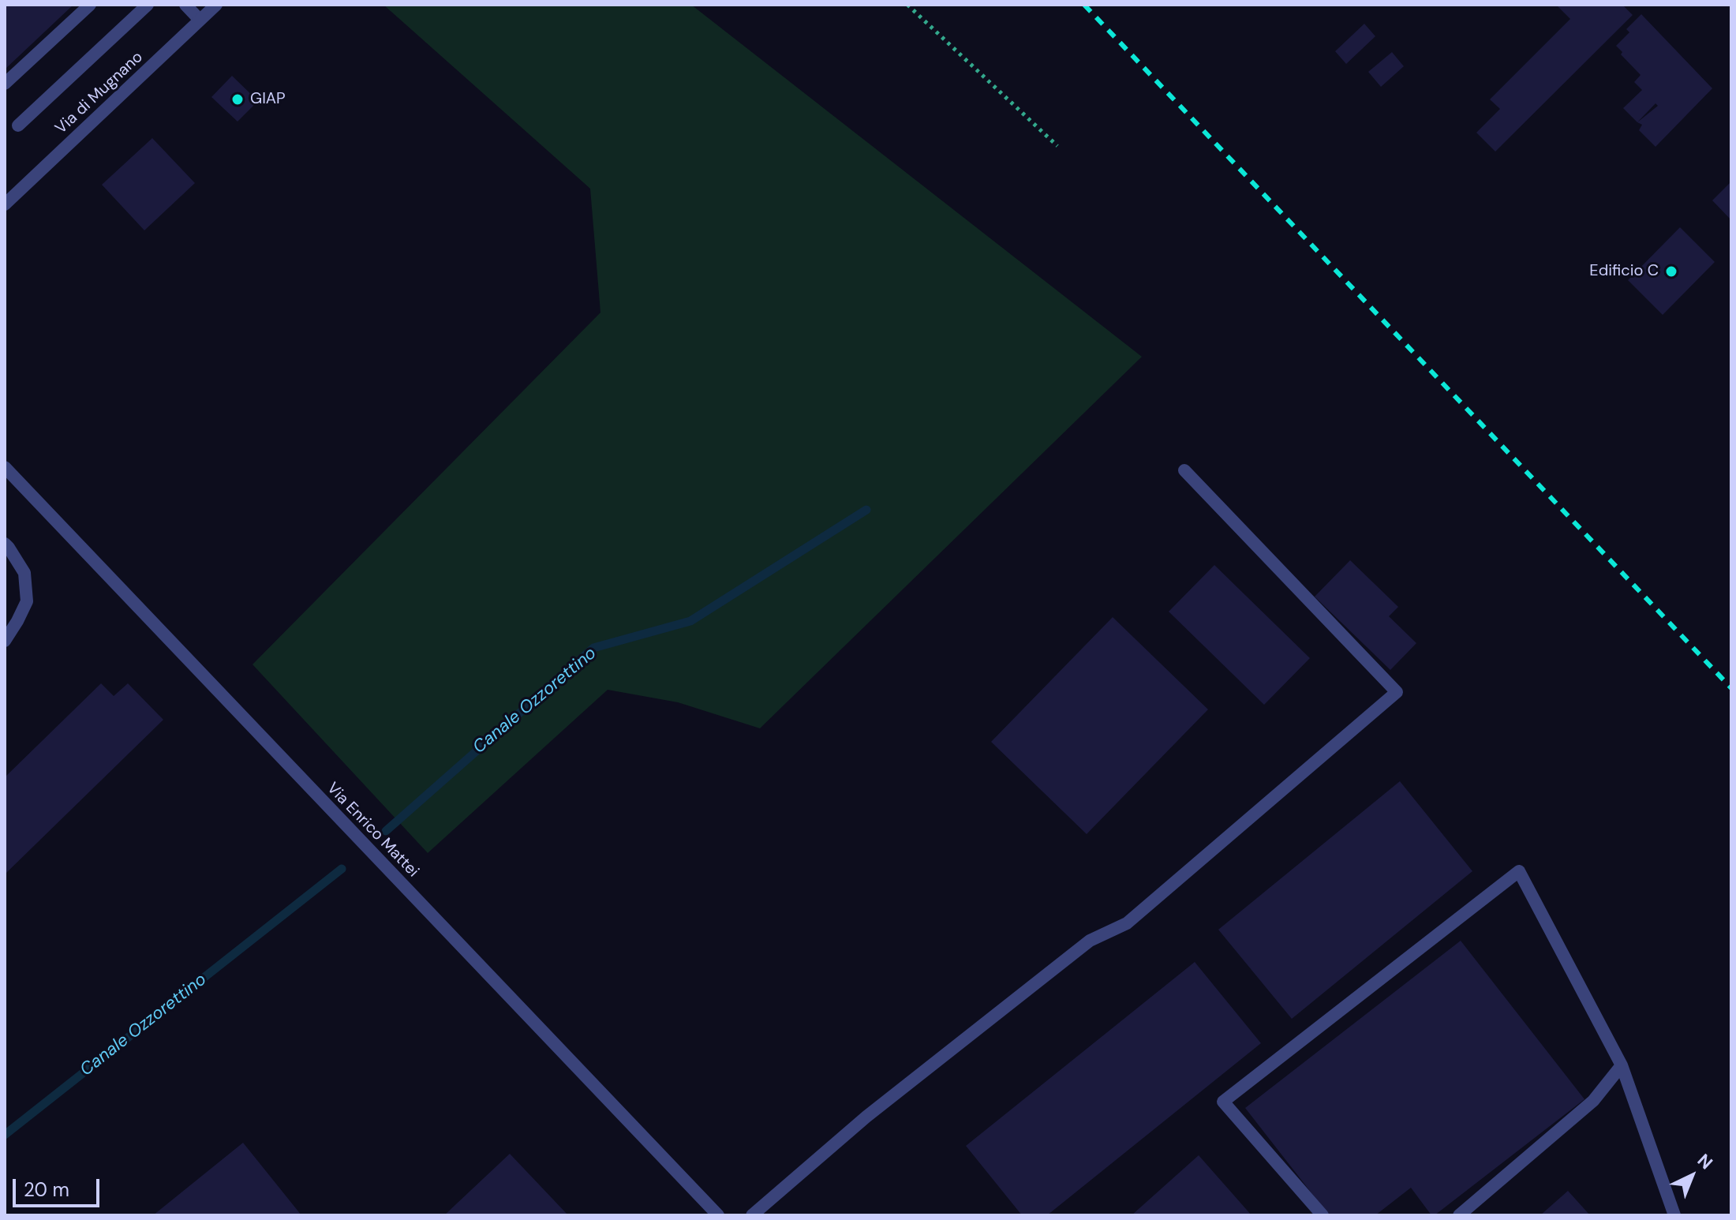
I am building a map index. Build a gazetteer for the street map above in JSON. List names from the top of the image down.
{
  "streets": {
    "street": ["Via di Mugnano", "Via Enrico Mattei"]
  },
  "water": ["Canale Ozzorettino"],
  "places": ["GIAP", "Edificio C"],
  "scale_bar": "20 m",
  "north": "top right"
}
